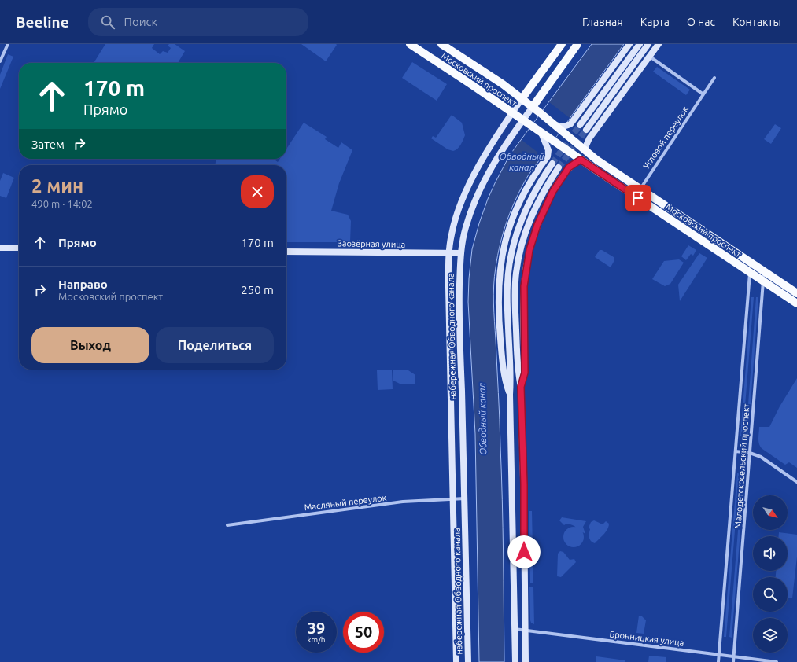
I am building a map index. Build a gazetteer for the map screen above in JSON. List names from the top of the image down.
{
  "streets": {
    "main road": ["Московский проспект", "Заозёрная улица", "набережная Обводного канала"],
    "street": [
      "Угловой переулок",
      "Малодетскосельский проспект",
      "Масляный переулок",
      "Бронницкая улица"
    ]
  },
  "crossings": [
    ["Московский проспект", "Угловой переулок"],
    ["Московский проспект", "набережная Обводного канала"],
    ["Московский проспект", "Малодетскосельский проспект"],
    ["Заозёрная улица", "набережная Обводного канала"],
    ["набережная Обводного канала", "Масляный переулок"],
    ["Малодетскосельский проспект", "Бронницкая улица"]
  ],
  "water": ["Обводный канал"],
  "north": "bottom right",
  "page": {
    "header": "Beeline",
    "search": "Поиск",
    "nav": [
      "Главная",
      "Карта",
      "О нас",
      "Контакты"
    ],
    "turn": ["170 m", "Прямо"],
    "then": "Затем",
    "heading": ["2 мин", "490 m · 14:02"],
    "list": [
      {
        "name": "Прямо",
        "value": "170 m"
      },
      {
        "name": "Направо",
        "note": "Московский проспект",
        "value": "250 m"
      }
    ],
    "buttons": ["Выход", "Поделиться"],
    "speed": "39 km/h",
    "limit": "50"
  }
}
